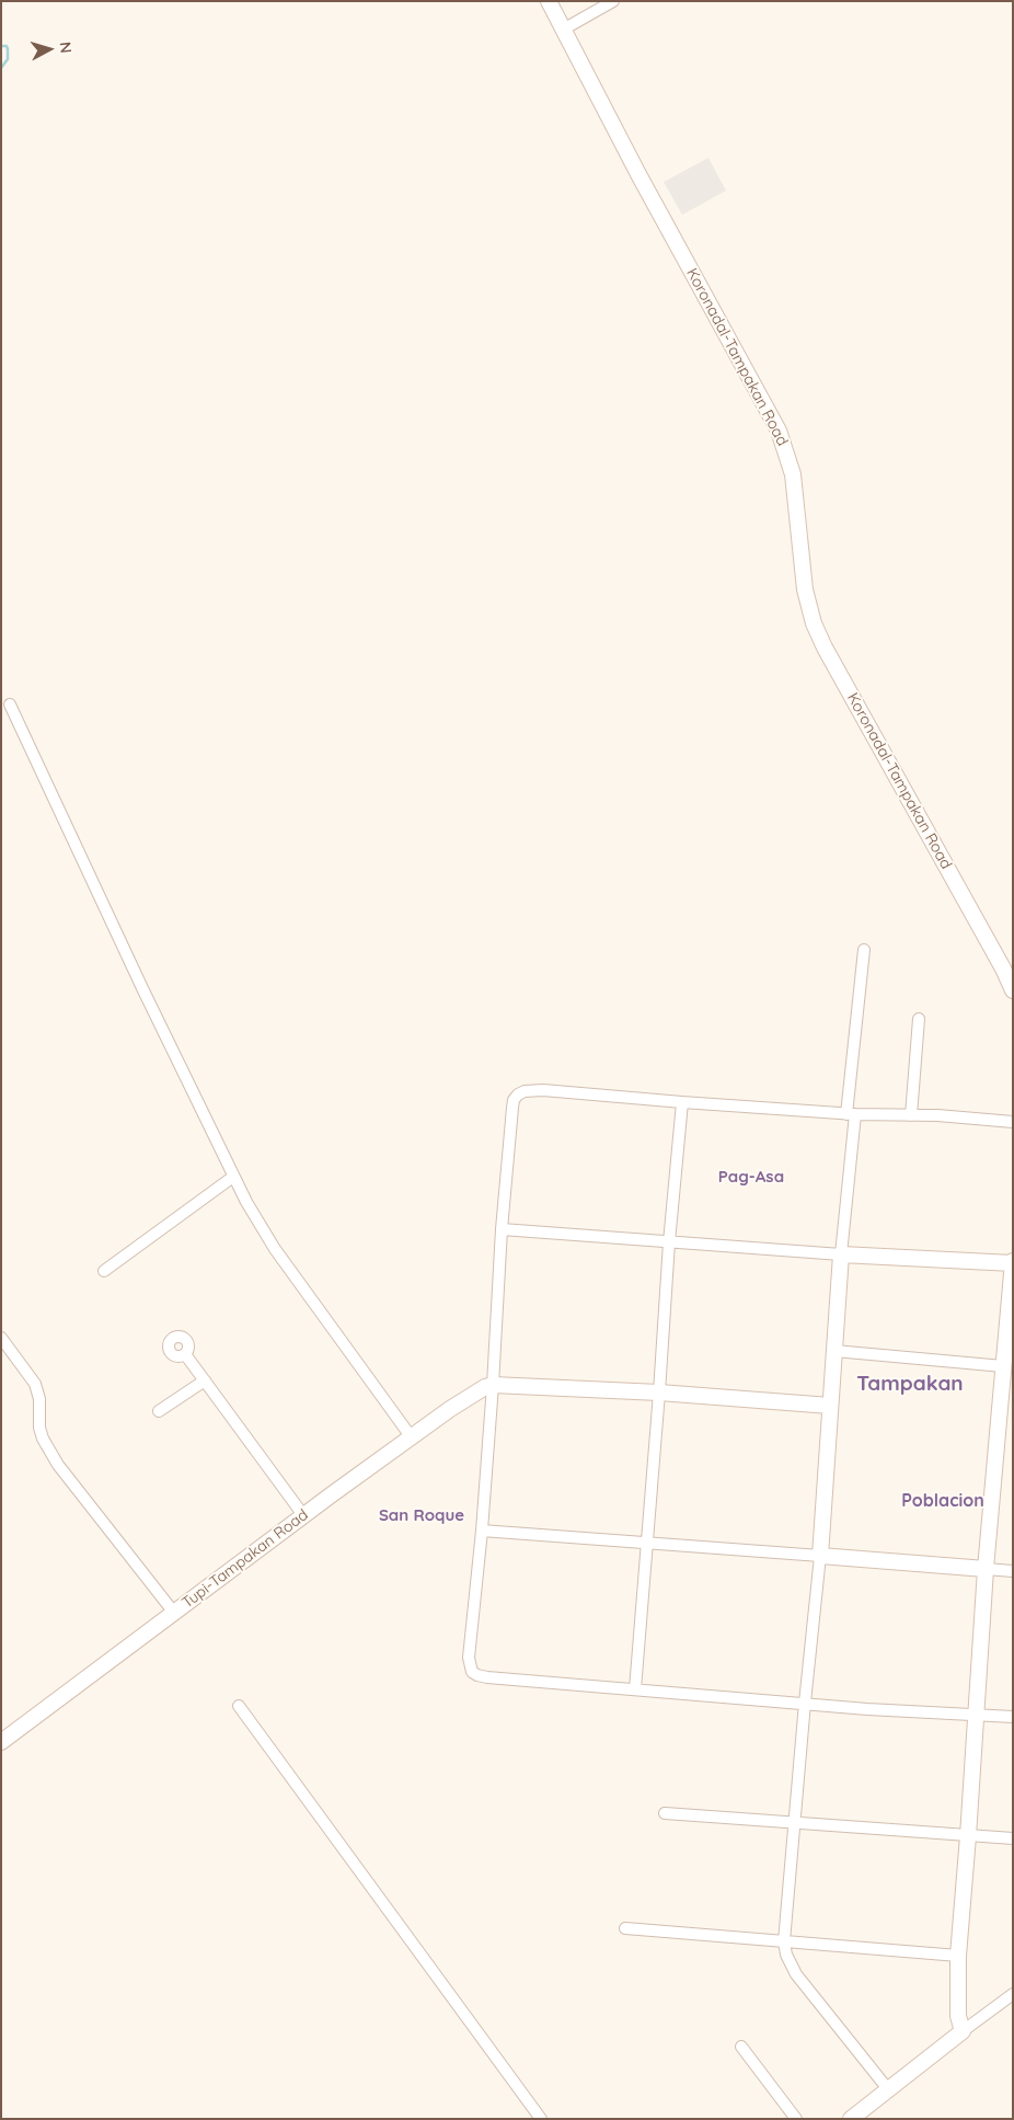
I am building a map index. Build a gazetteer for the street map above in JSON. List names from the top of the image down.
{
  "streets": {
    "main road": ["Koronadal-Tampakan Road", "Tupi-Tampakan Road"]
  },
  "districts": [
    "Pag-Asa",
    "Tampakan",
    "Poblacion",
    "San Roque"
  ],
  "north": "right"
}
